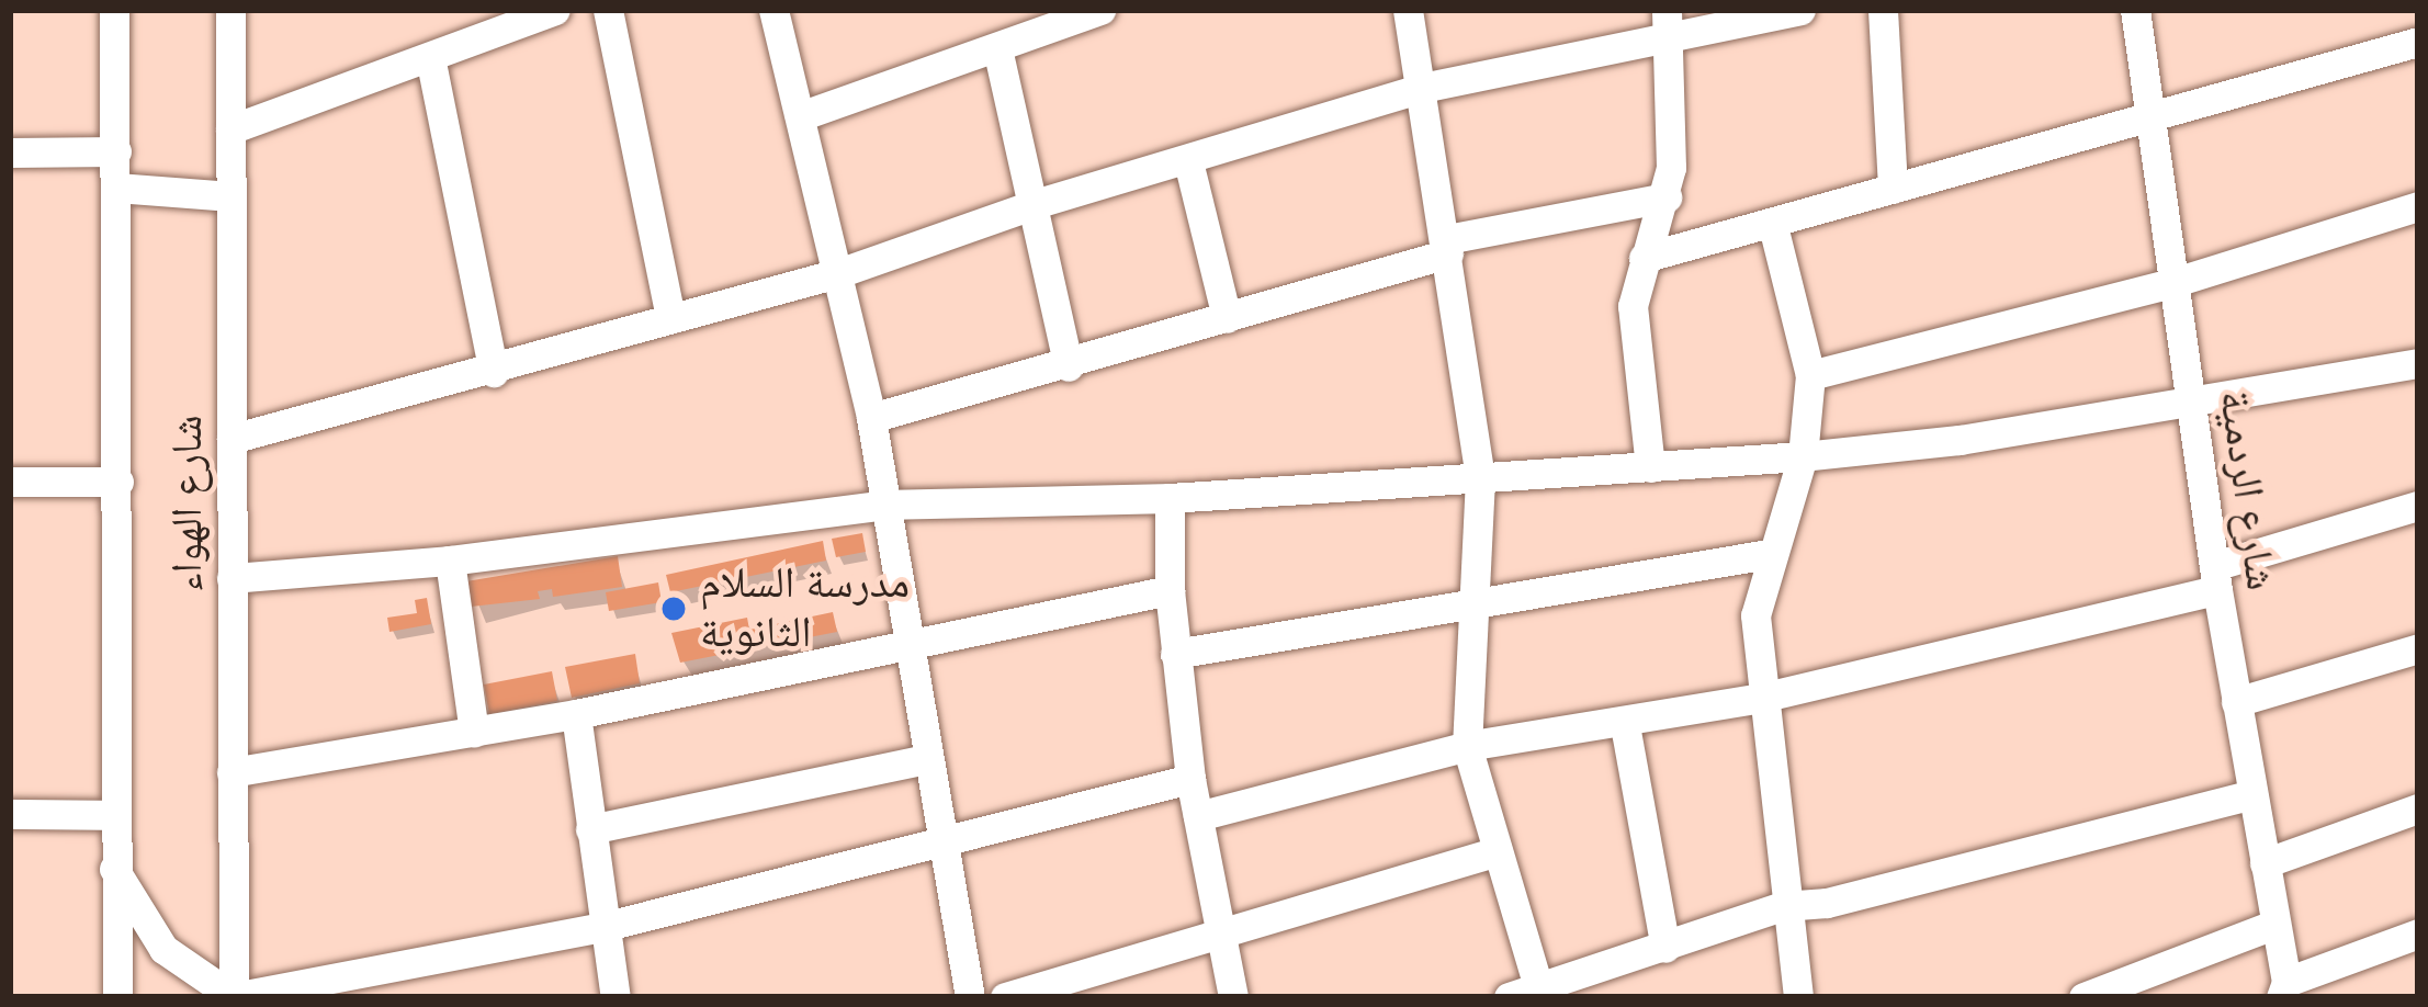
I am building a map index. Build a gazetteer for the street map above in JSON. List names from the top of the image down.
{
  "streets": {
    "street": ["شارع الردمية", "شارع الهواء"]
  },
  "places": ["مدرسة السلام الثانوية"]
}
